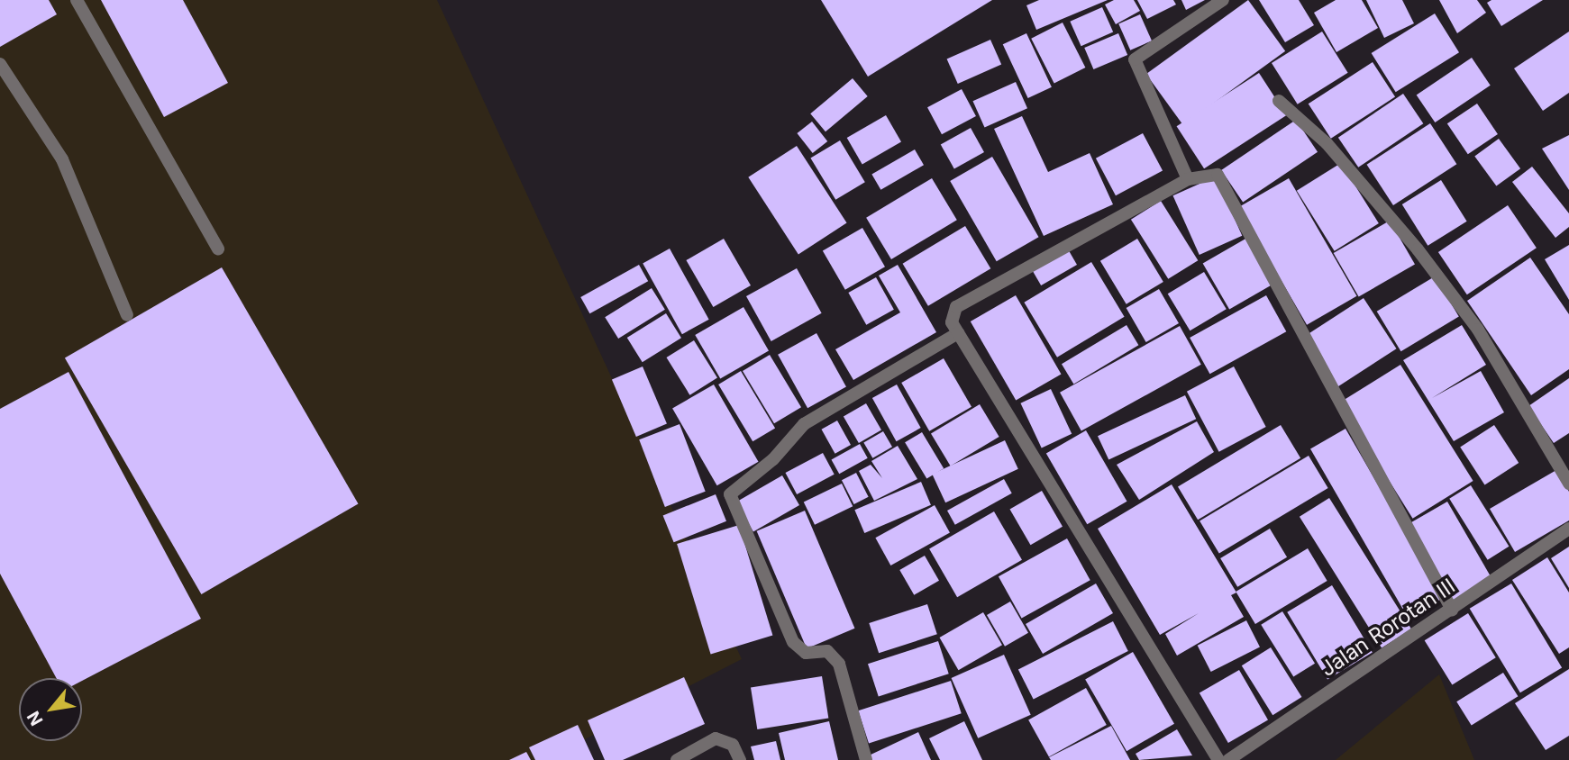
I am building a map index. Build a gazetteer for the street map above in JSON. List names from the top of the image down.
{
  "streets": {
    "street": ["Jalan Rorotan III"]
  },
  "north": "bottom left"
}
